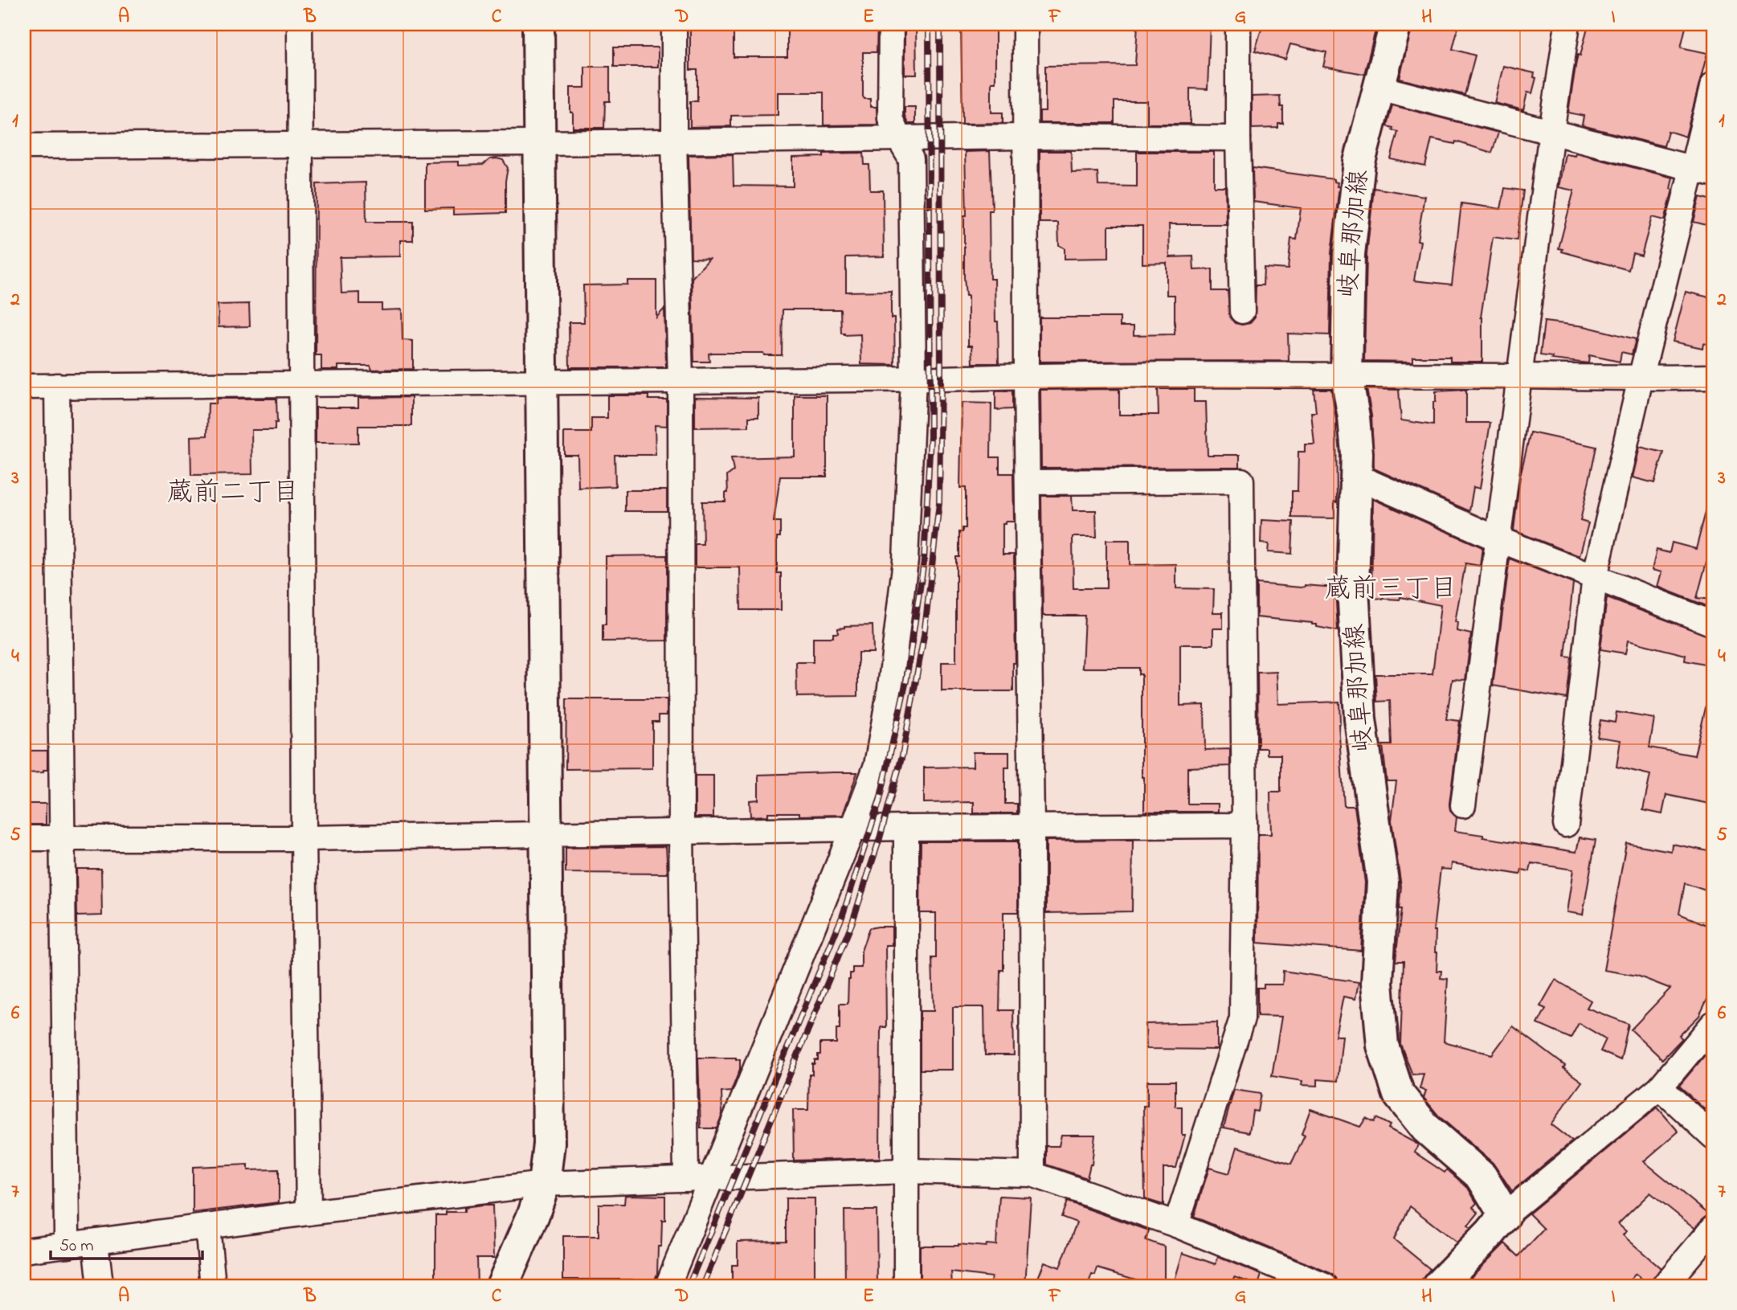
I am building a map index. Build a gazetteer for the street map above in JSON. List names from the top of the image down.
{
  "streets": {
    "main road": ["岐阜那加線"]
  },
  "districts": ["蔵前二丁目", "蔵前三丁目"],
  "scale_bar": "50 m",
  "grid": {
    "columns": [
      "A",
      "B",
      "C",
      "D",
      "E",
      "F",
      "G",
      "H",
      "I"
    ],
    "rows": [
      "1",
      "2",
      "3",
      "4",
      "5",
      "6",
      "7"
    ]
  }
}
